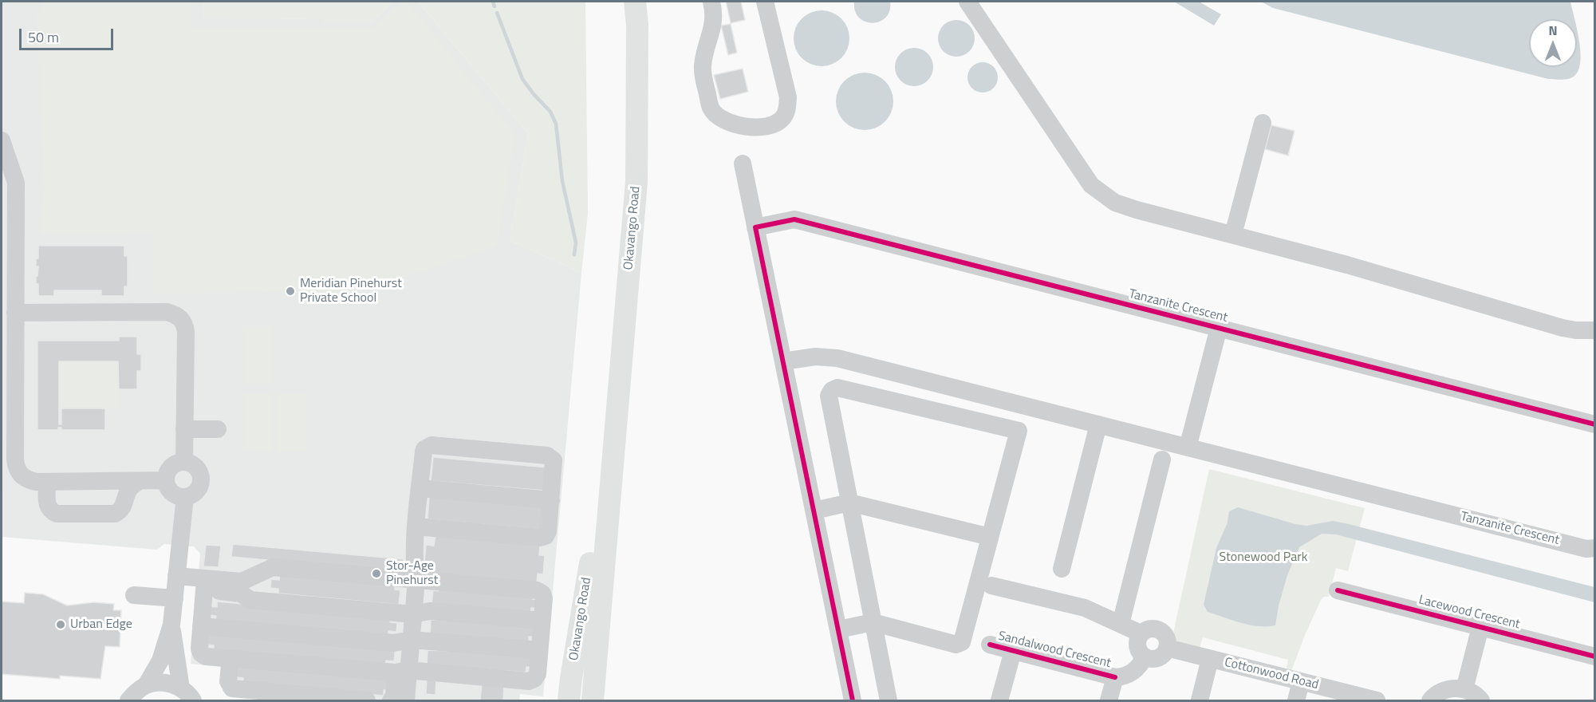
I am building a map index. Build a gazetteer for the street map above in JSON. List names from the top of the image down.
{
  "streets": {
    "main road": ["Okavango Road"],
    "street": [
      "Tanzanite Crescent",
      "Lacewood Crescent",
      "Sandalwood Crescent",
      "Cottonwood Road"
    ]
  },
  "crossings": [
    ["Sandalwood Crescent", "Cottonwood Road"]
  ],
  "parks": ["Stonewood Park"],
  "places": ["Meridian Pinehurst Private School", "Stor-Age Pinehurst", "Urban Edge"],
  "scale_bar": "50 m",
  "north": "top"
}
